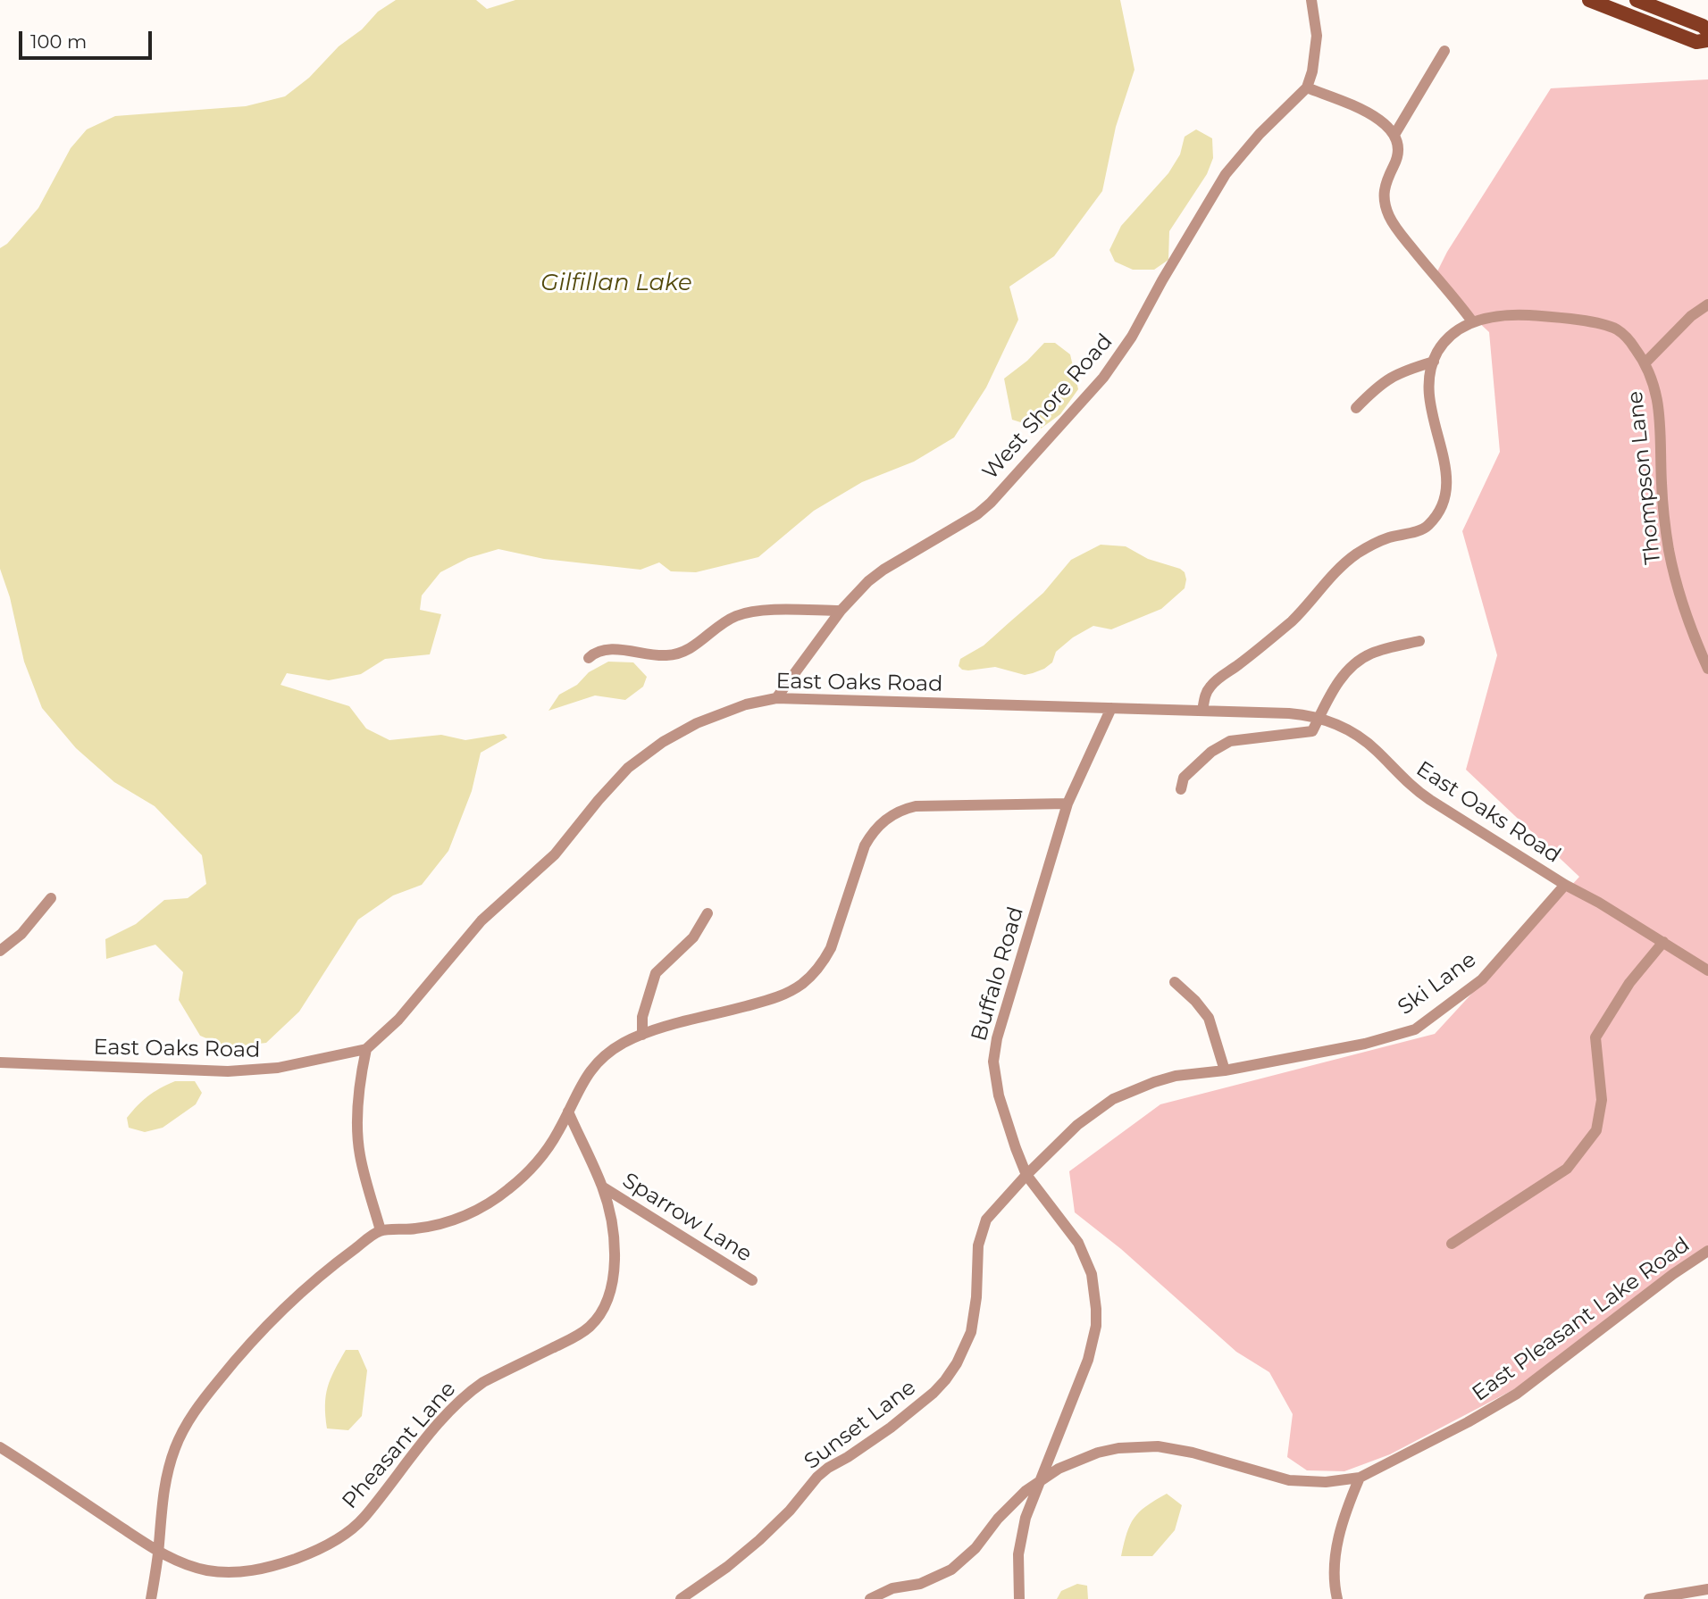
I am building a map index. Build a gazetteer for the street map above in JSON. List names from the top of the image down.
{
  "streets": {
    "street": [
      "West Shore Road",
      "Thompson Lane",
      "East Oaks Road",
      "Buffalo Road",
      "Ski Lane",
      "Sparrow Lane",
      "East Pleasant Lake Road",
      "Sunset Lane",
      "Pheasant Lane"
    ]
  },
  "crossings": [
    ["West Shore Road", "East Oaks Road"],
    ["Thompson Lane", "East Oaks Road"],
    ["East Oaks Road", "Buffalo Road"],
    ["East Oaks Road", "Ski Lane"],
    ["Buffalo Road", "Ski Lane"],
    ["Buffalo Road", "East Pleasant Lake Road"],
    ["Buffalo Road", "Sunset Lane"],
    ["Ski Lane", "Sunset Lane"],
    ["Sparrow Lane", "Pheasant Lane"]
  ],
  "water": ["Gilfillan Lake"],
  "scale_bar": "100 m"
}
